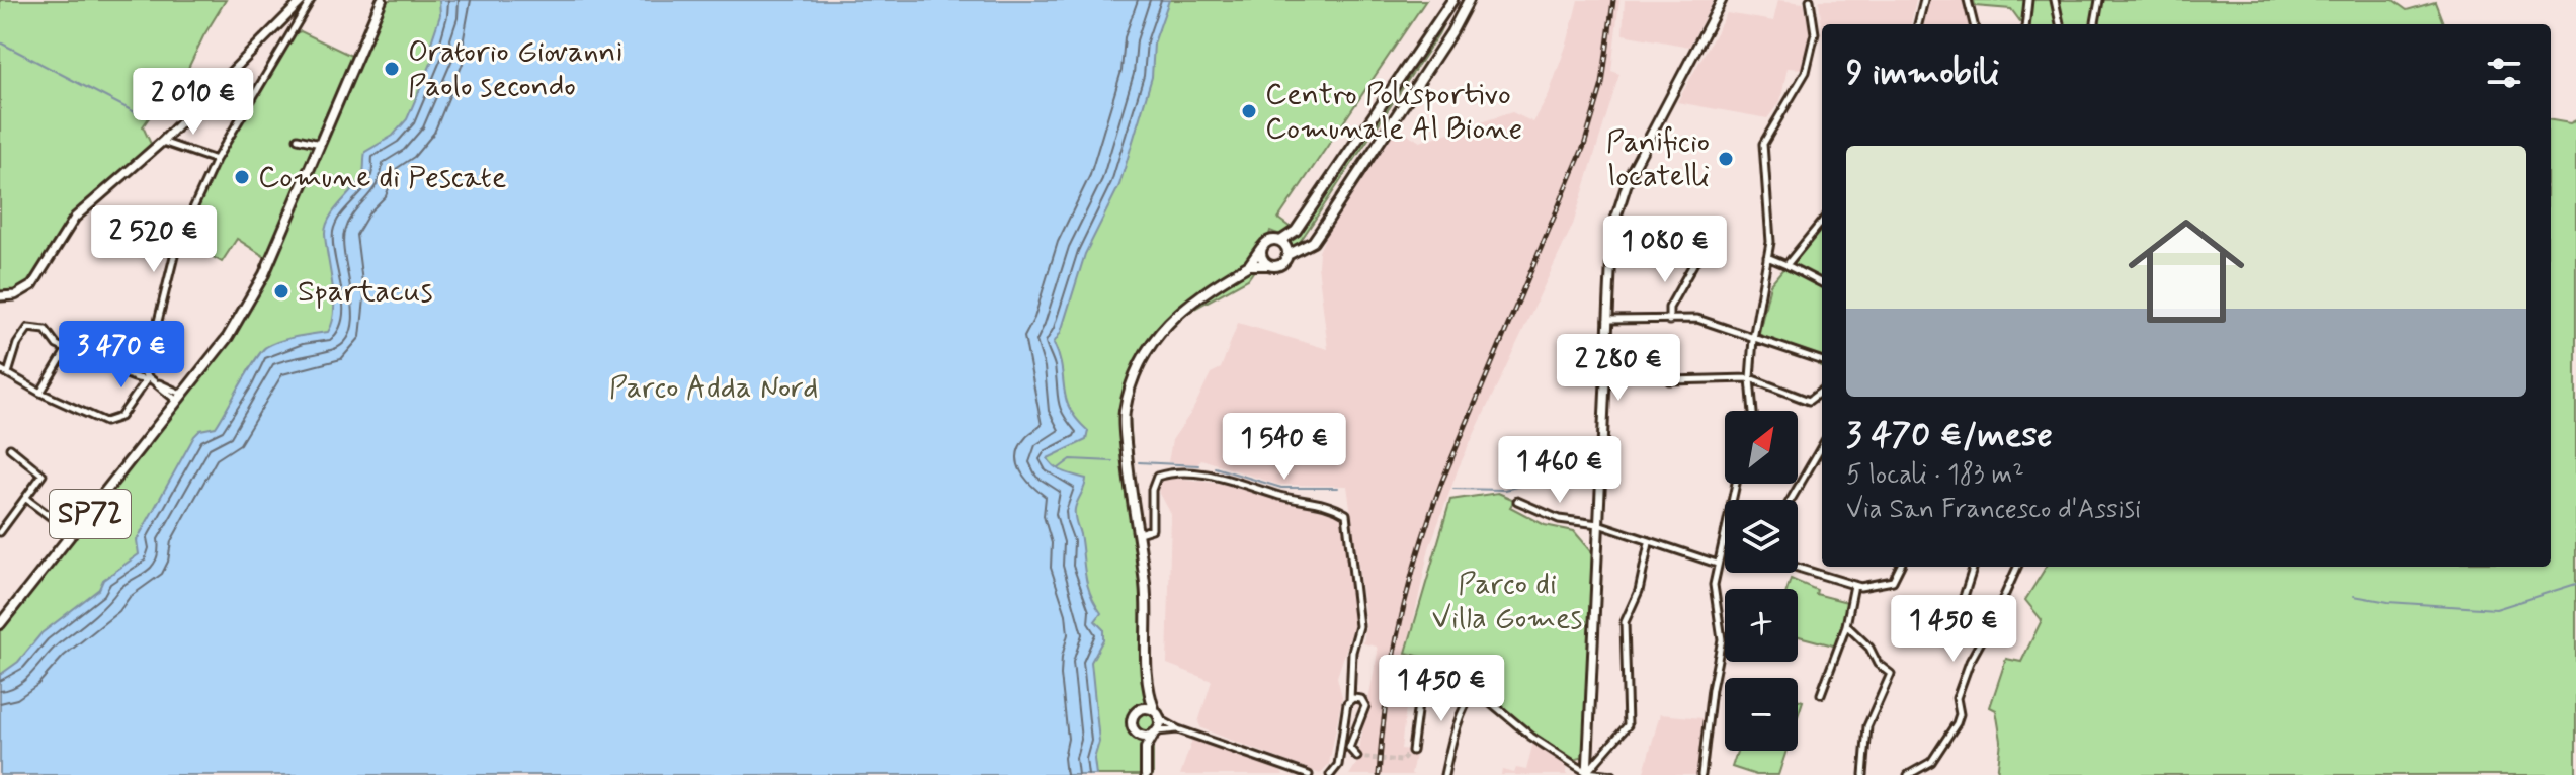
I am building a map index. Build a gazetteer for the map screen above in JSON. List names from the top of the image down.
{
  "streets": {
    "main road": ["SP72"]
  },
  "parks": ["Parco Adda Nord", "Parco di Villa Gomes"],
  "places": [
    "Oratorio Giovanni Paolo secondo",
    "Centro Polisportivo Comunale Al Bione",
    "Panificio locatelli",
    "Comune di Pescate",
    "Spartacus"
  ],
  "north": "top right",
  "page": {
    "heading": "9 immobili",
    "price": [
      "2 010 €",
      "2 520 €",
      "1 080 €",
      "3 470 €",
      "2 280 €",
      "1 540 €",
      "1 460 €",
      "1 450 €",
      "1 450 €"
    ],
    "list": [
      {
        "name": "3 470 €/mese",
        "note": "5 locali · 183 m² · Via San Francesco d'Assisi"
      }
    ],
    "map_buttons": ["+", "−"]
  }
}
